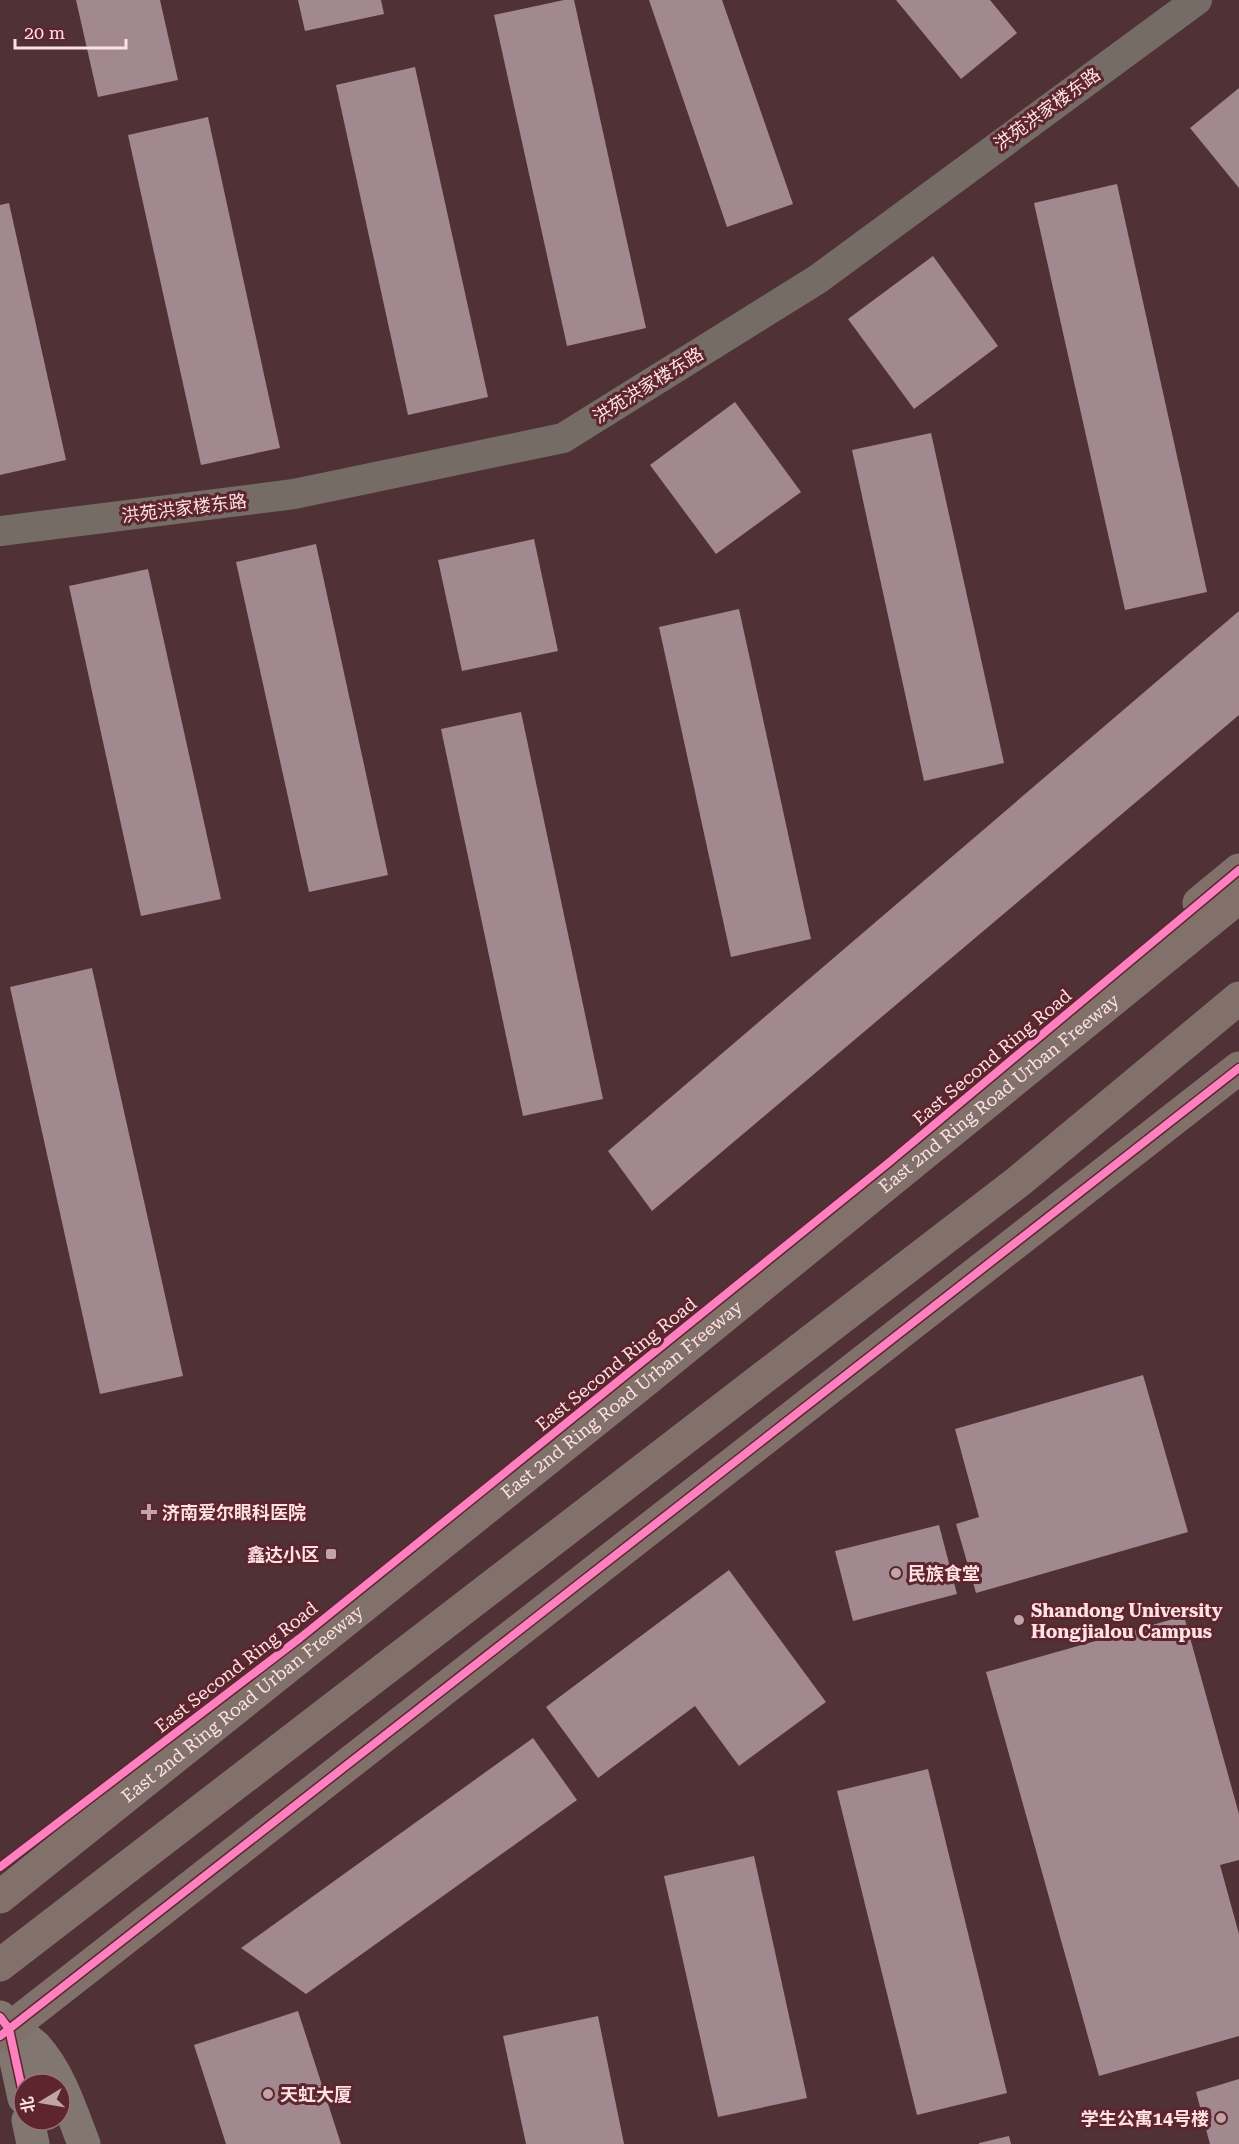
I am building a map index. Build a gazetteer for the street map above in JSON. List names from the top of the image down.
{
  "streets": {
    "highway": ["East Second Ring Road", "East 2nd Ring Road Urban Freeway"],
    "street": ["洪苑洪家楼东路"]
  },
  "places": {
    "health": ["济南爱尔眼科医院"],
    "transit": ["鑫达小区"],
    "other": [
      "民族食堂",
      "Shandong University Hongjialou Campus",
      "天虹大厦",
      "学生公寓14号楼"
    ]
  },
  "scale_bar": "20 m",
  "north": "left"
}
